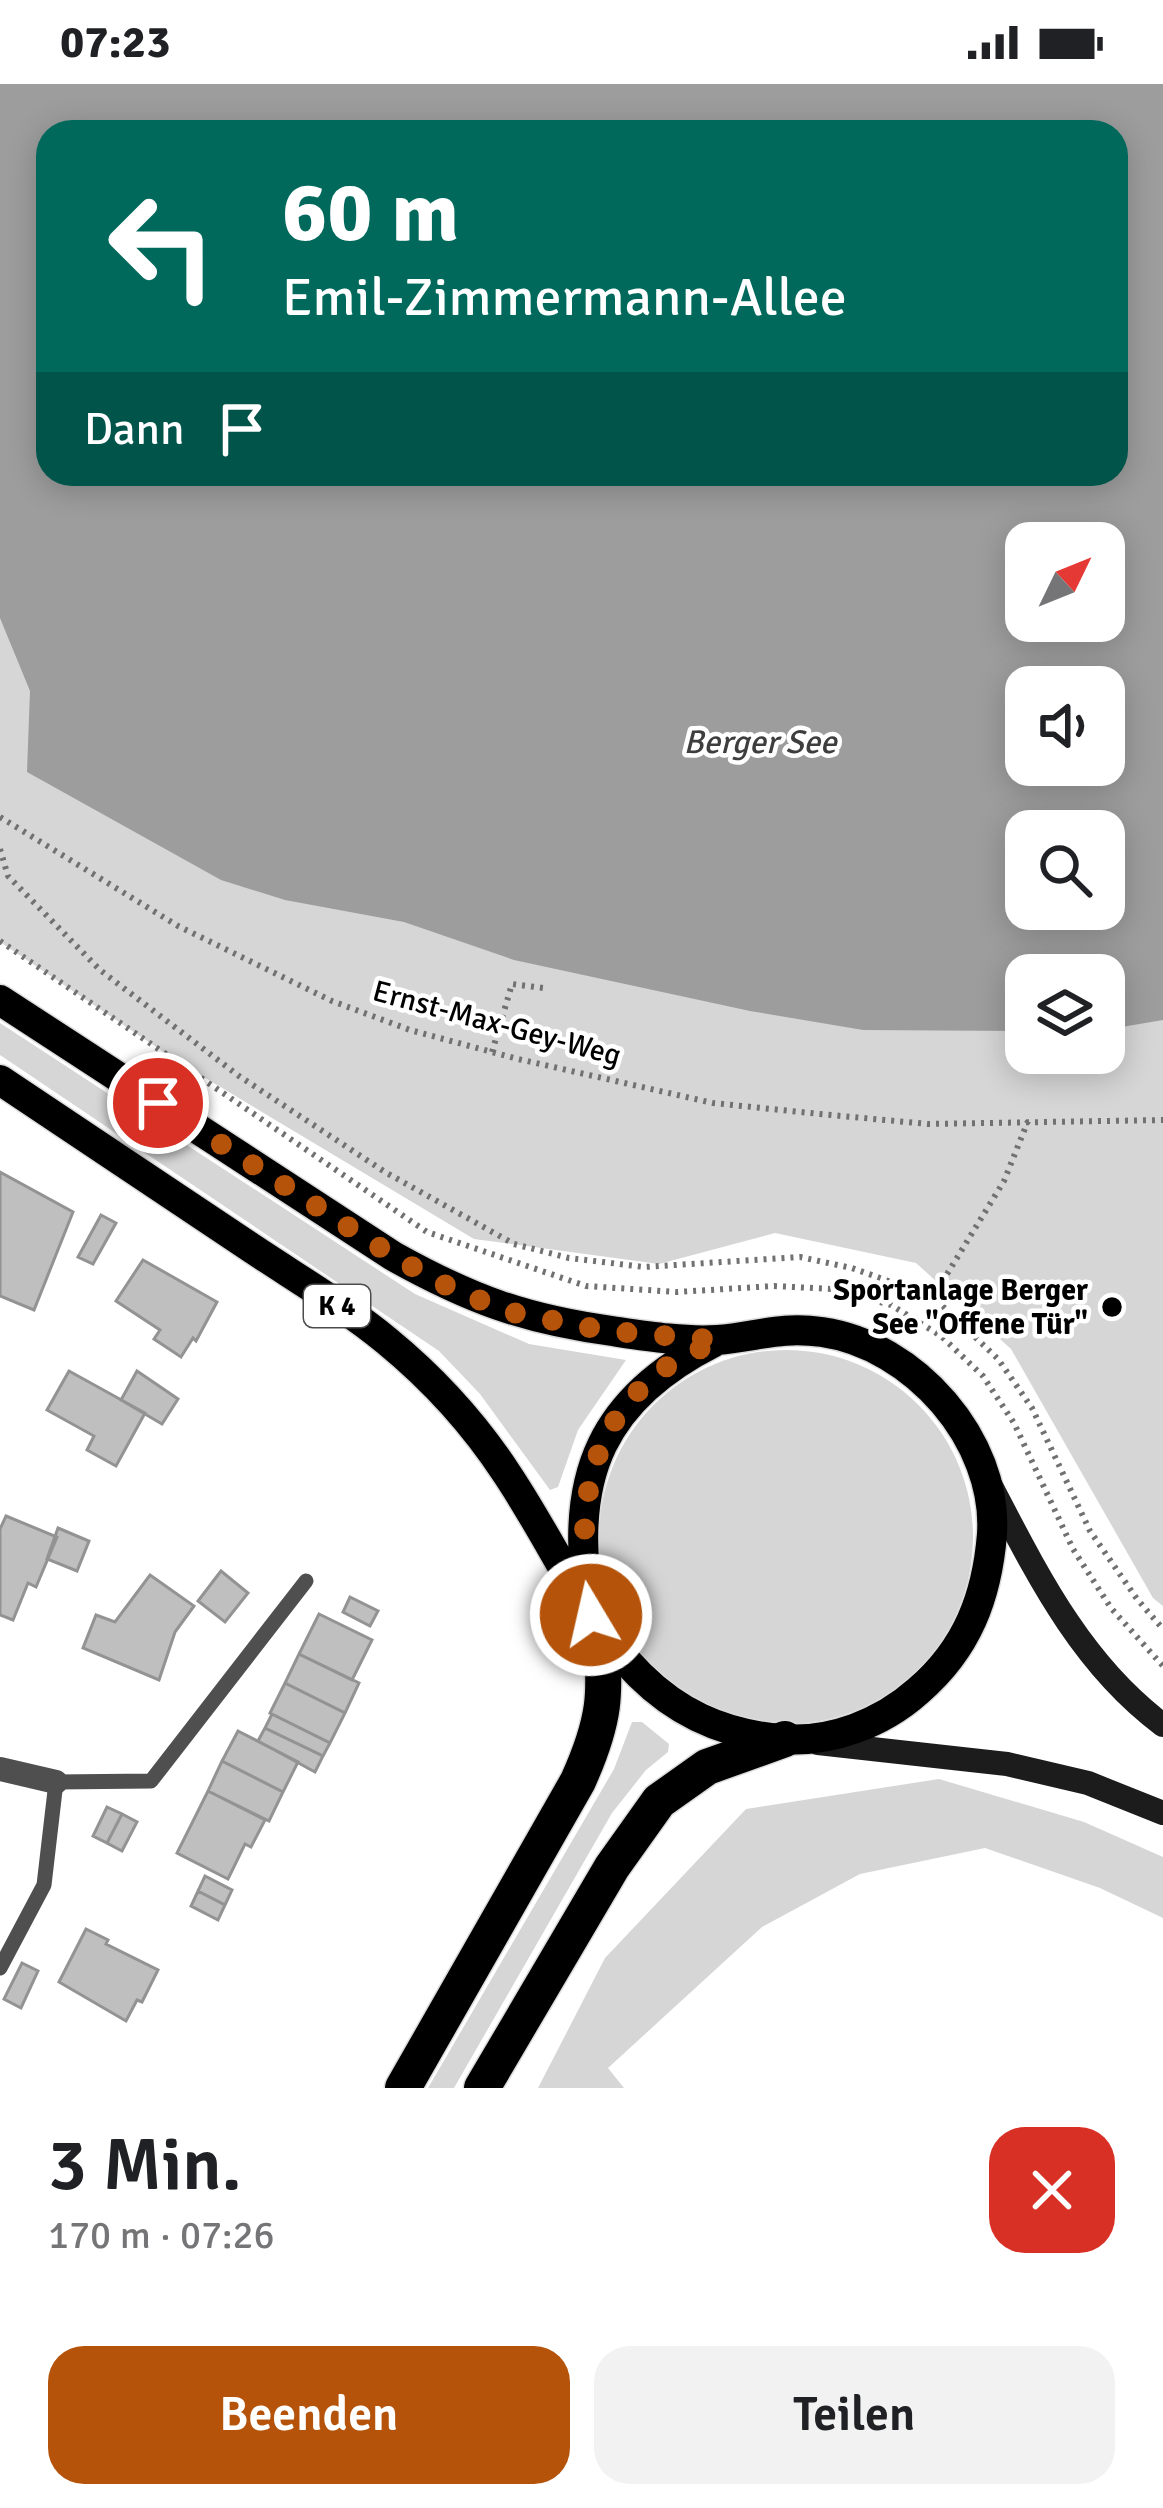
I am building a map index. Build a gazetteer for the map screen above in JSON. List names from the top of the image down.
{
  "streets": {
    "main road": ["K 4"],
    "path": ["Ernst-Max-Gey-Weg"]
  },
  "water": ["Berger See"],
  "places": ["Sportanlage Berger See \"Offene Tür\""],
  "north": "top right",
  "page": {
    "status": "07:23",
    "turn": ["60 m", "Emil-Zimmermann-Allee"],
    "then": "Dann",
    "heading": ["3 Min.", "170 m · 07:26"],
    "buttons": ["Beenden", "Teilen"]
  }
}
